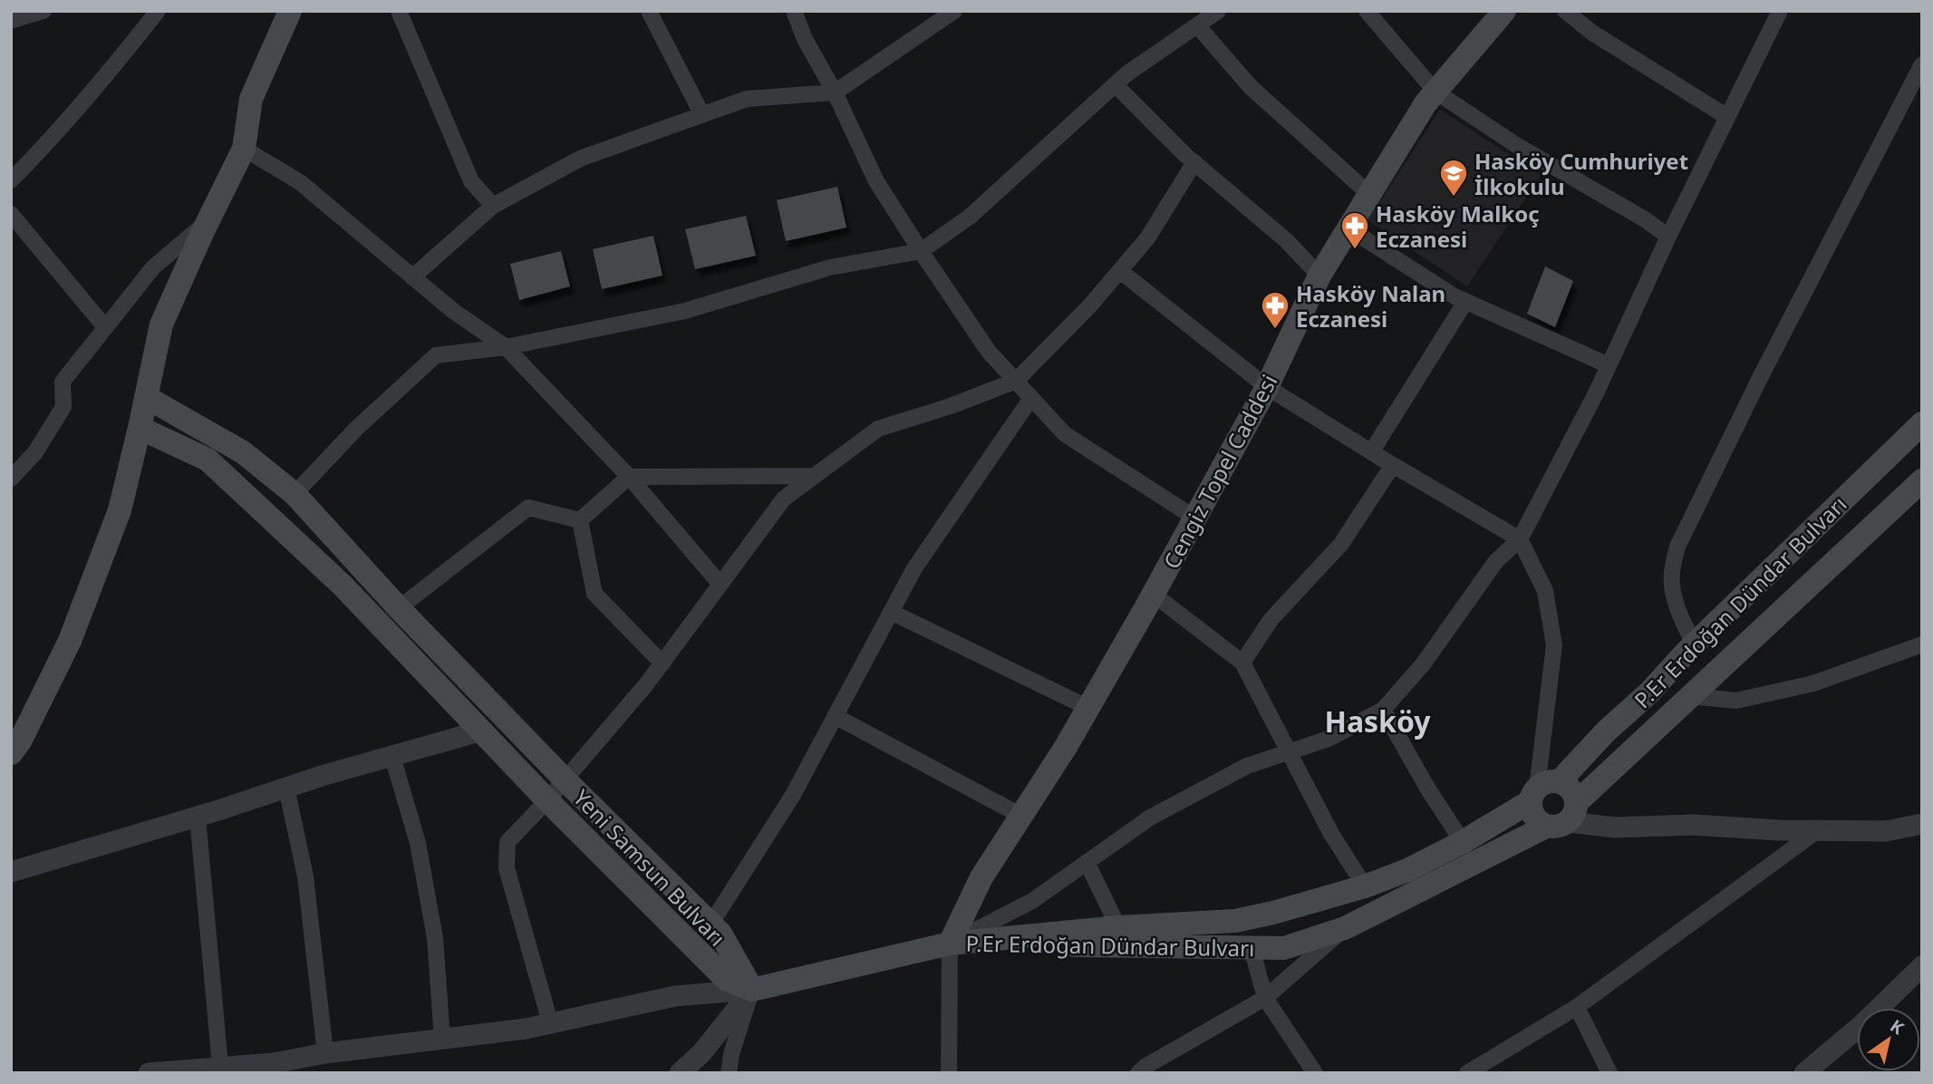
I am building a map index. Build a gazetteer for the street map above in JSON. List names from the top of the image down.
{
  "streets": {
    "main road": ["Cengiz Topel Caddesi", "P.Er Erdoğan Dündar Bulvarı", "Yeni Samsun Bulvarı"]
  },
  "crossings": [
    ["Cengiz Topel Caddesi", "P.Er Erdoğan Dündar Bulvarı"]
  ],
  "districts": ["Hasköy"],
  "places": {
    "school or university": ["Hasköy Cumhuriyet İlkokulu"],
    "pharmacy": ["Hasköy Malkoç Eczanesi", "Hasköy Nalan Eczanesi"]
  },
  "north": "top right"
}
